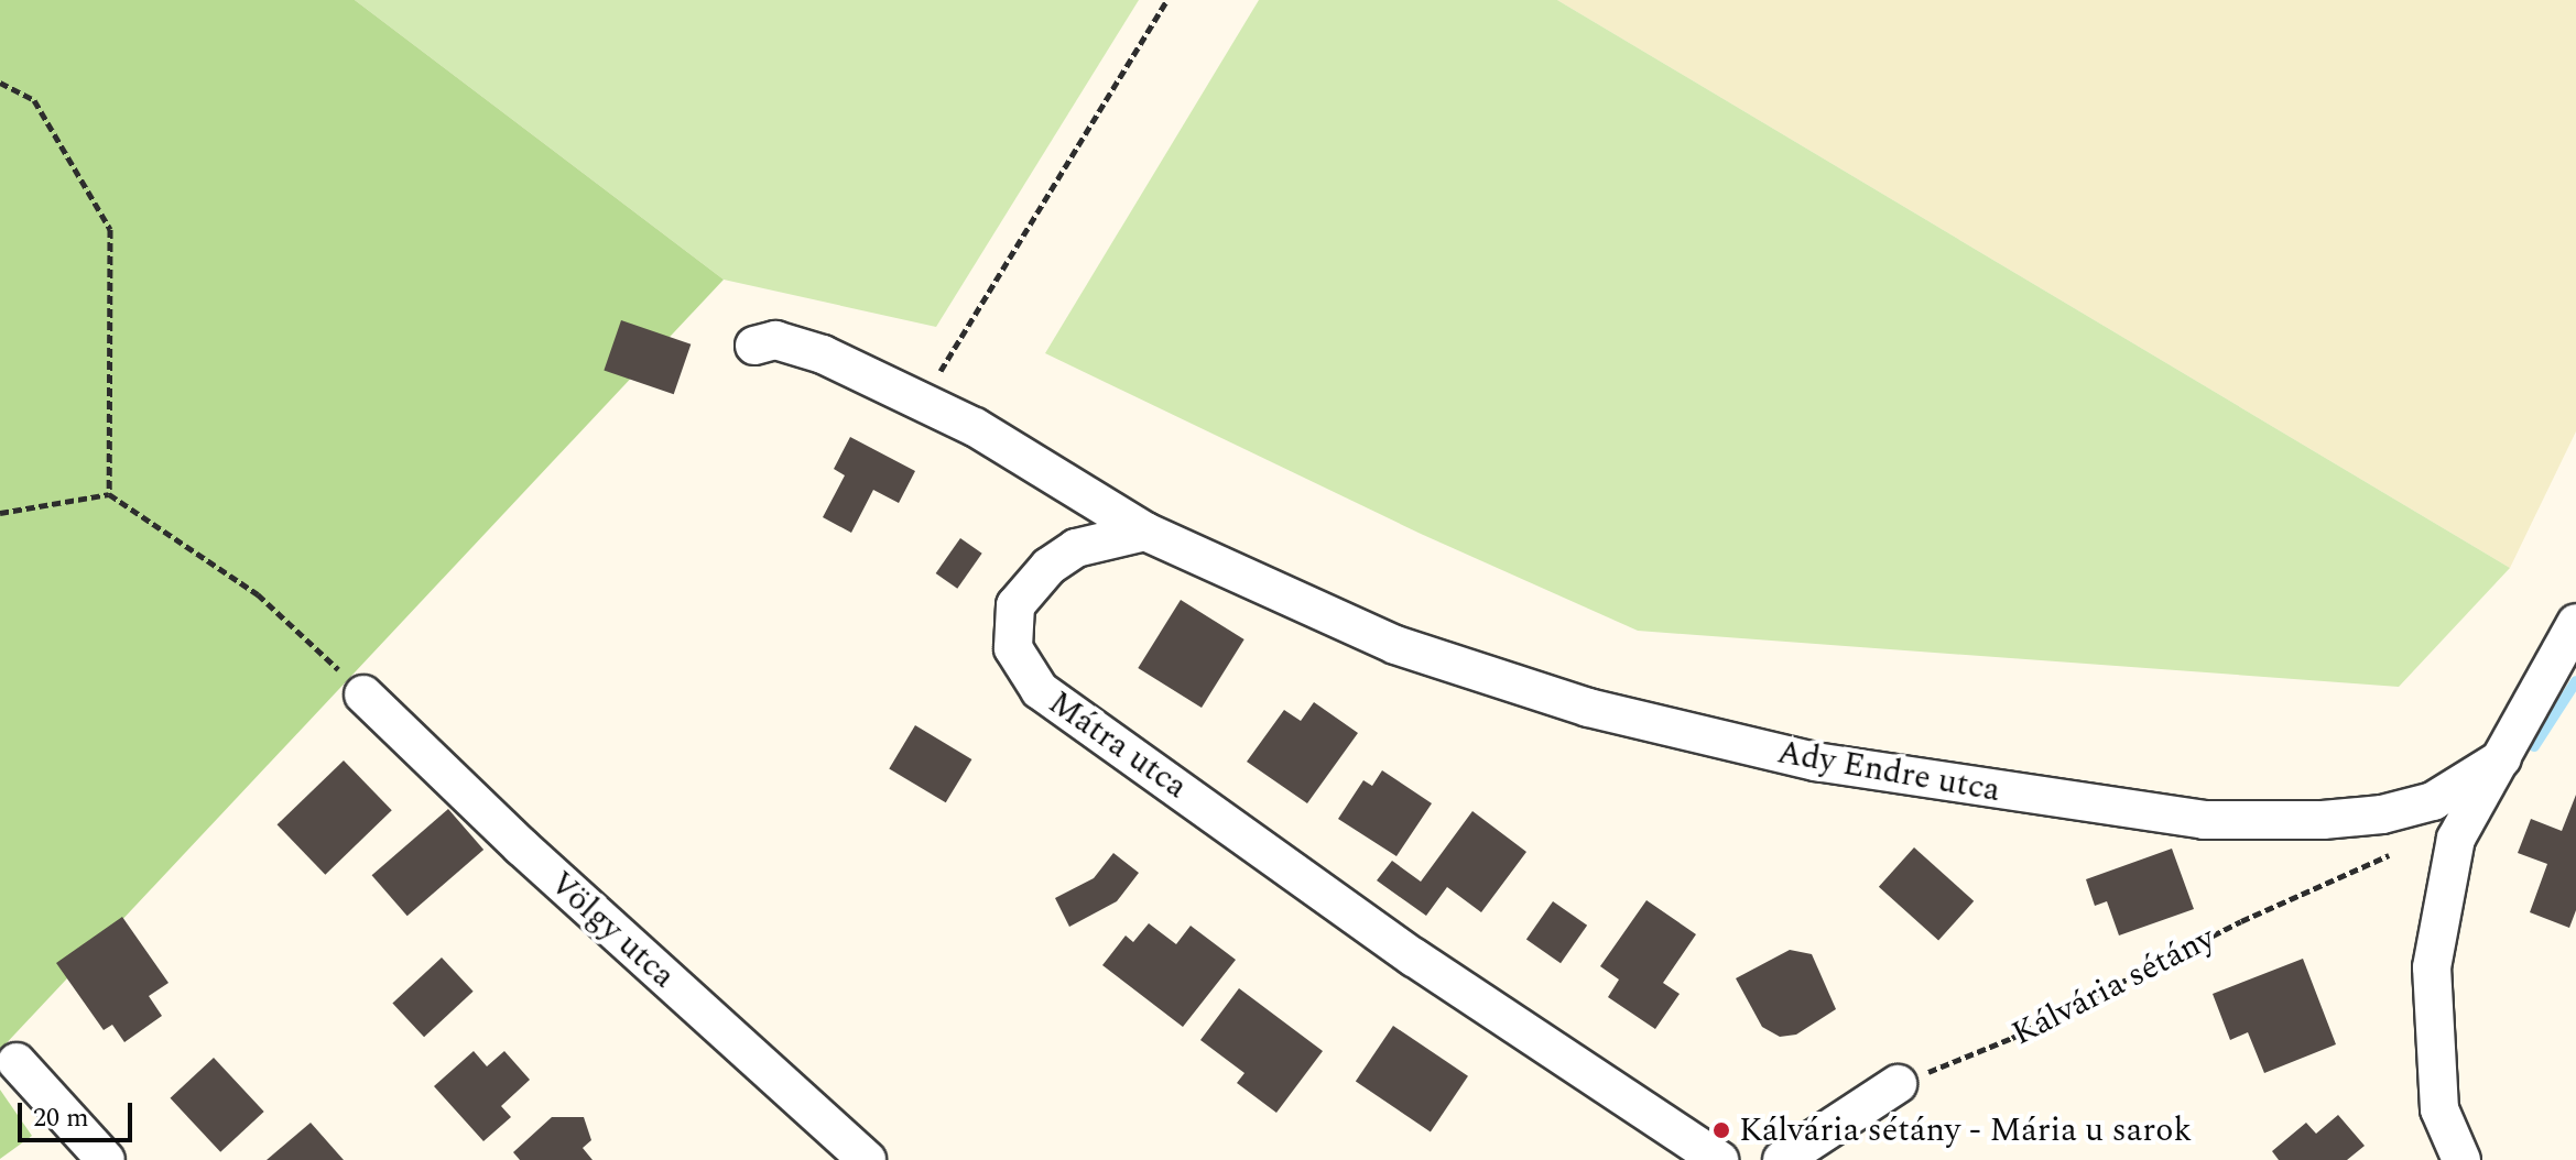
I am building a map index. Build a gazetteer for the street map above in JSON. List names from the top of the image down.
{
  "streets": {
    "street": ["Mátra utca", "Ady Endre utca", "Völgy utca"],
    "path": ["Kálvária sétány"]
  },
  "crossings": [
    ["Mátra utca", "Ady Endre utca"]
  ],
  "places": ["Kálvária sétány - Mária u sarok"],
  "scale_bar": "20 m"
}
